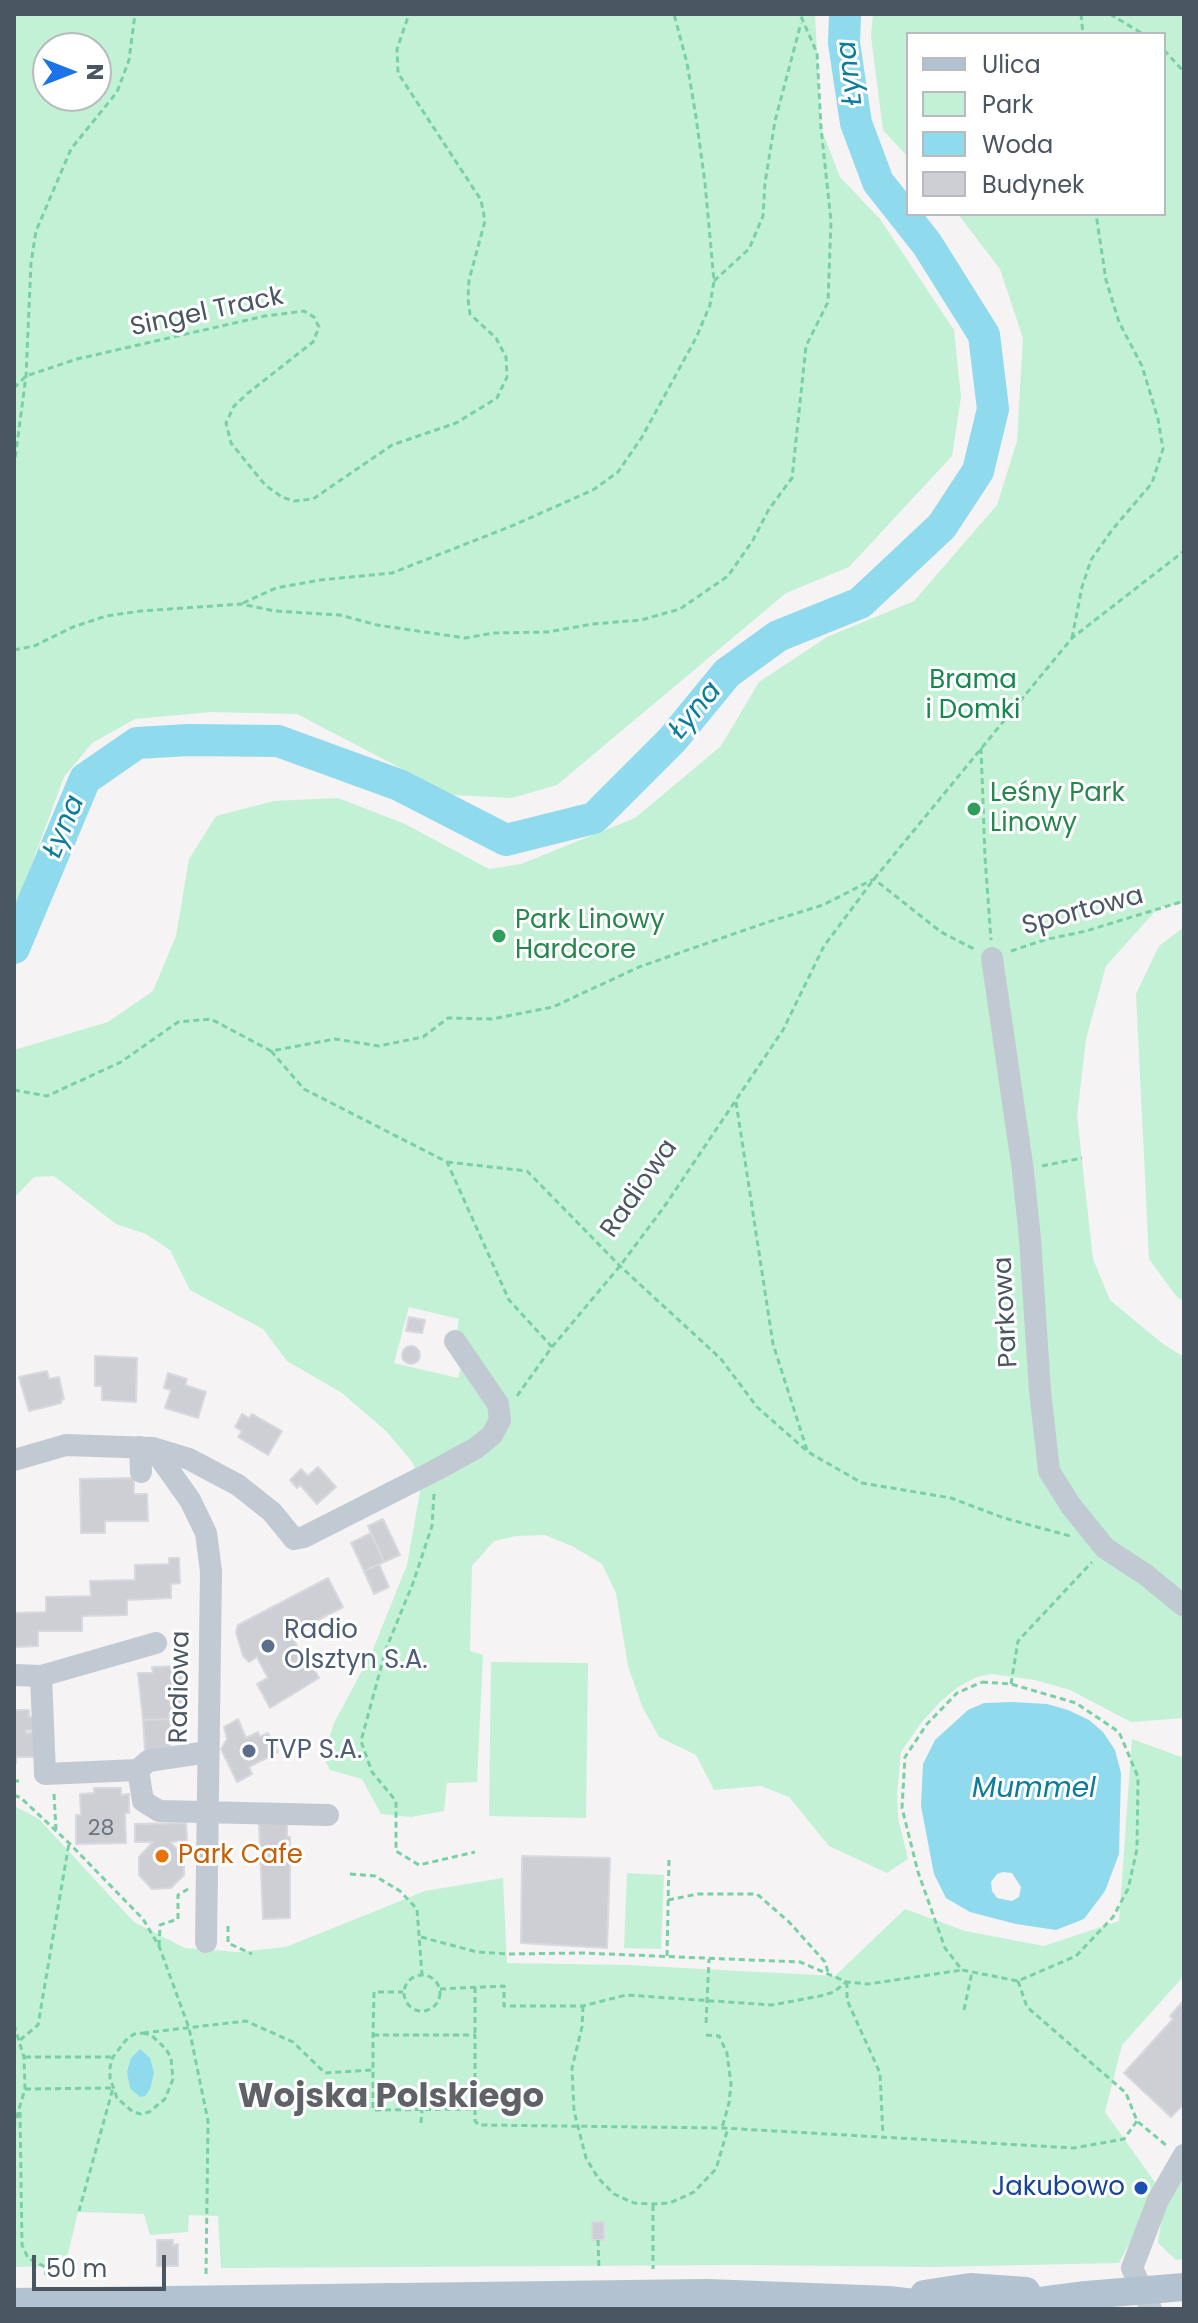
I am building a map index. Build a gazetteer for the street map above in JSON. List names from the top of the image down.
{
  "streets": {
    "street": ["Radiowa", "Parkowa"],
    "path": ["Singel Track", "Sportowa"]
  },
  "crossings": [
    ["Sportowa", "Parkowa"]
  ],
  "districts": ["Wojska Polskiego"],
  "water": ["Łyna", "Mummel"],
  "parks": ["Brama i Domki"],
  "places": [
    "Leśny Park Linowy",
    "Park Linowy Hardcore",
    "Radio Olsztyn S.A.",
    "TVP S.A.",
    "Park Cafe",
    "Jakubowo"
  ],
  "house_numbers": ["28"],
  "legend": [
    "Ulica",
    "Park",
    "Woda",
    "Budynek"
  ],
  "scale_bar": "50 m",
  "north": "right"
}
